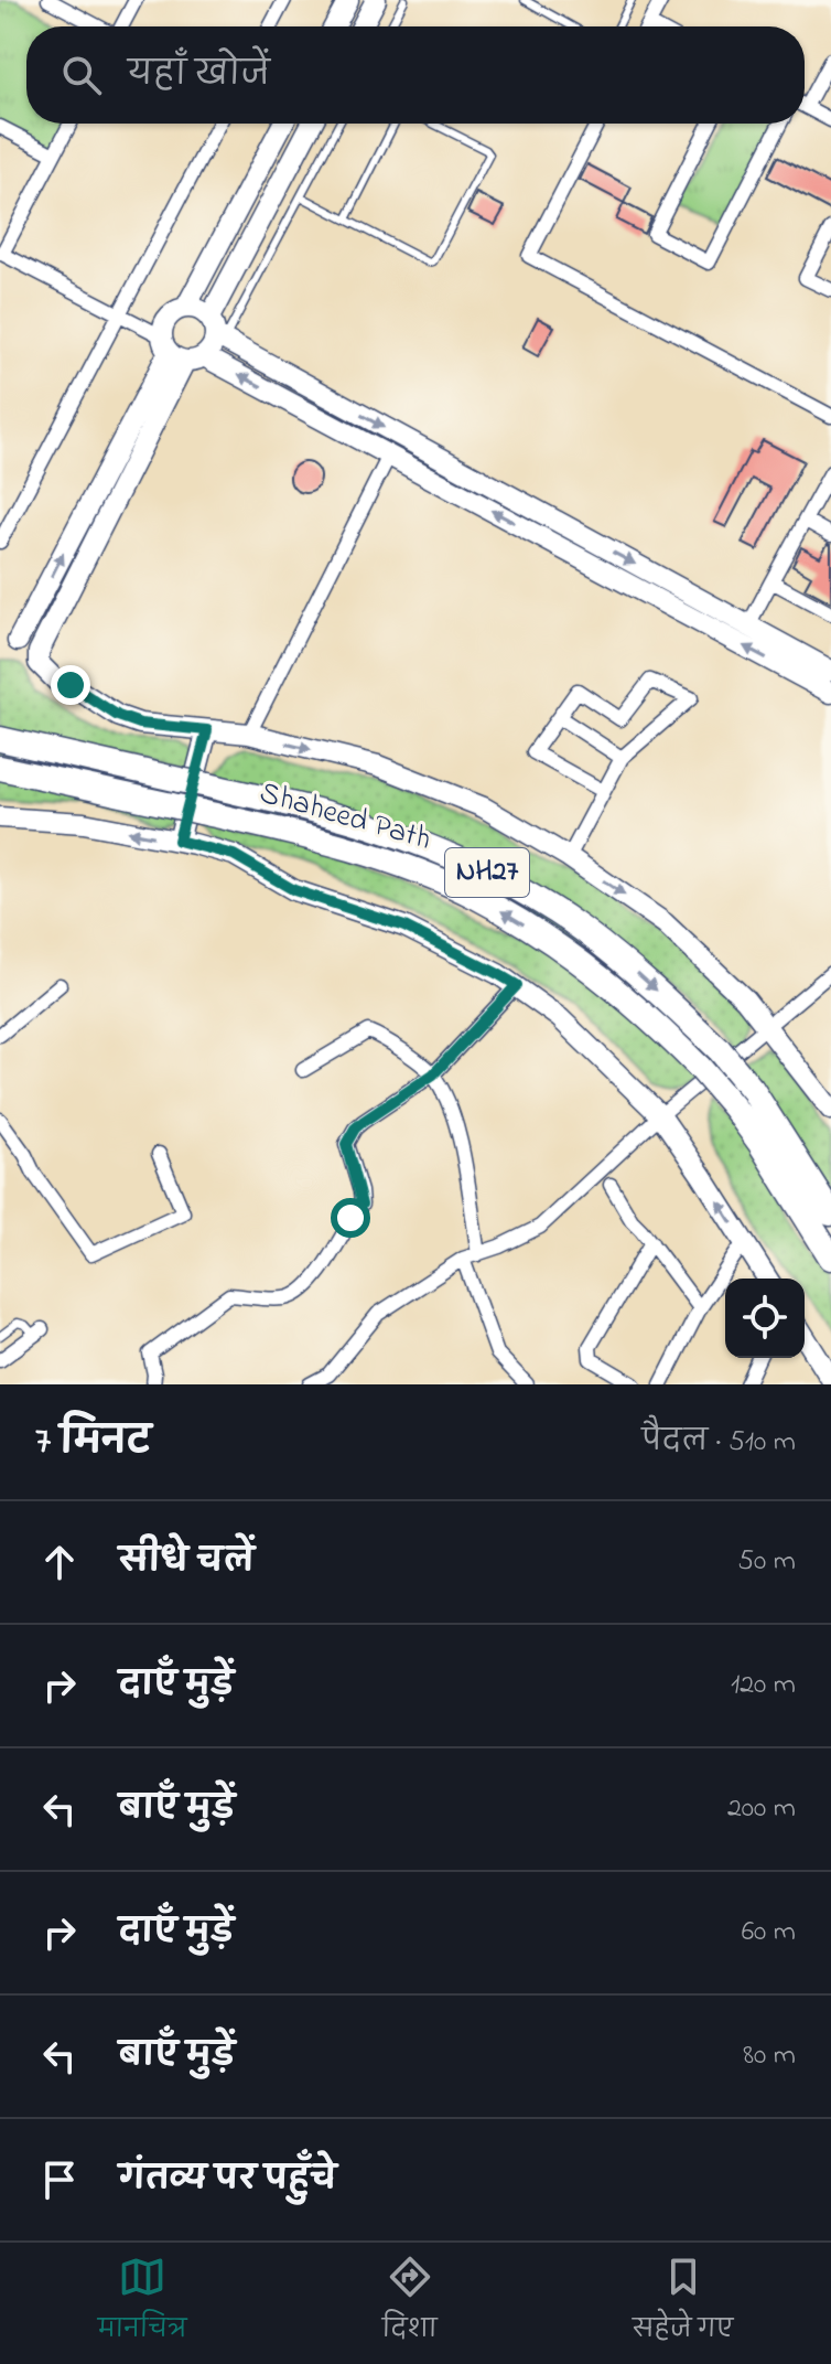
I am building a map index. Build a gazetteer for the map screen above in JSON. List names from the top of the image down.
{
  "streets": {
    "highway": ["Shaheed Path", "NH27"]
  },
  "page": {
    "search": "यहाँ खोजें",
    "heading": ["7 मिनट", "पैदल · 510 m"],
    "list": [
      ["सीधे चलें", "50 m"],
      ["दाएँ मुड़ें", "120 m"],
      ["बाएँ मुड़ें", "200 m"],
      ["दाएँ मुड़ें", "60 m"],
      ["बाएँ मुड़ें", "80 m"],
      "गंतव्य पर पहुँचे"
    ],
    "nav": ["मानचित्र", "दिशा", "सहेजे गए"]
  }
}
